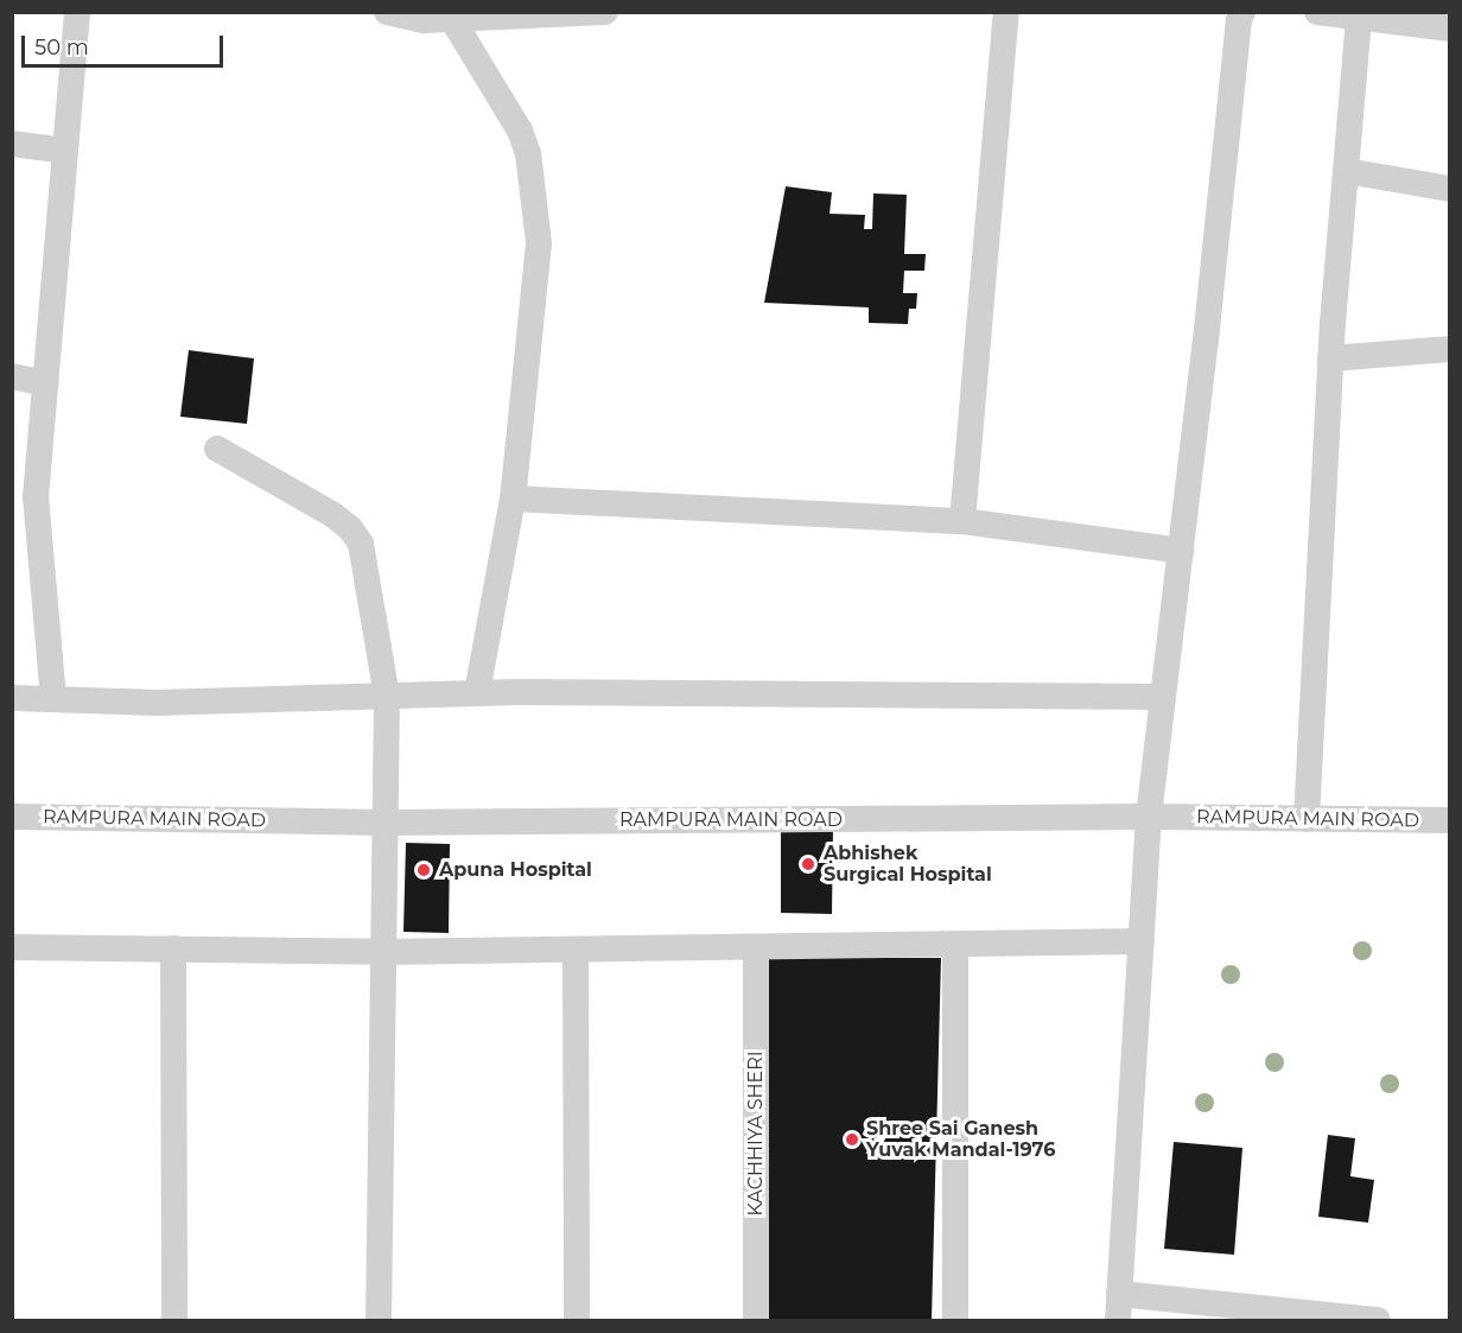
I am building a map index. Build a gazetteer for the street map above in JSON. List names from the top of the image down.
{
  "streets": {
    "street": ["RAMPURA MAIN ROAD", "KACHHIYA SHERI"]
  },
  "places": ["Abhishek Surgical Hospital", "Apuna Hospital", "Shree Sai Ganesh Yuvak Mandal-1976"],
  "scale_bar": "50 m"
}
